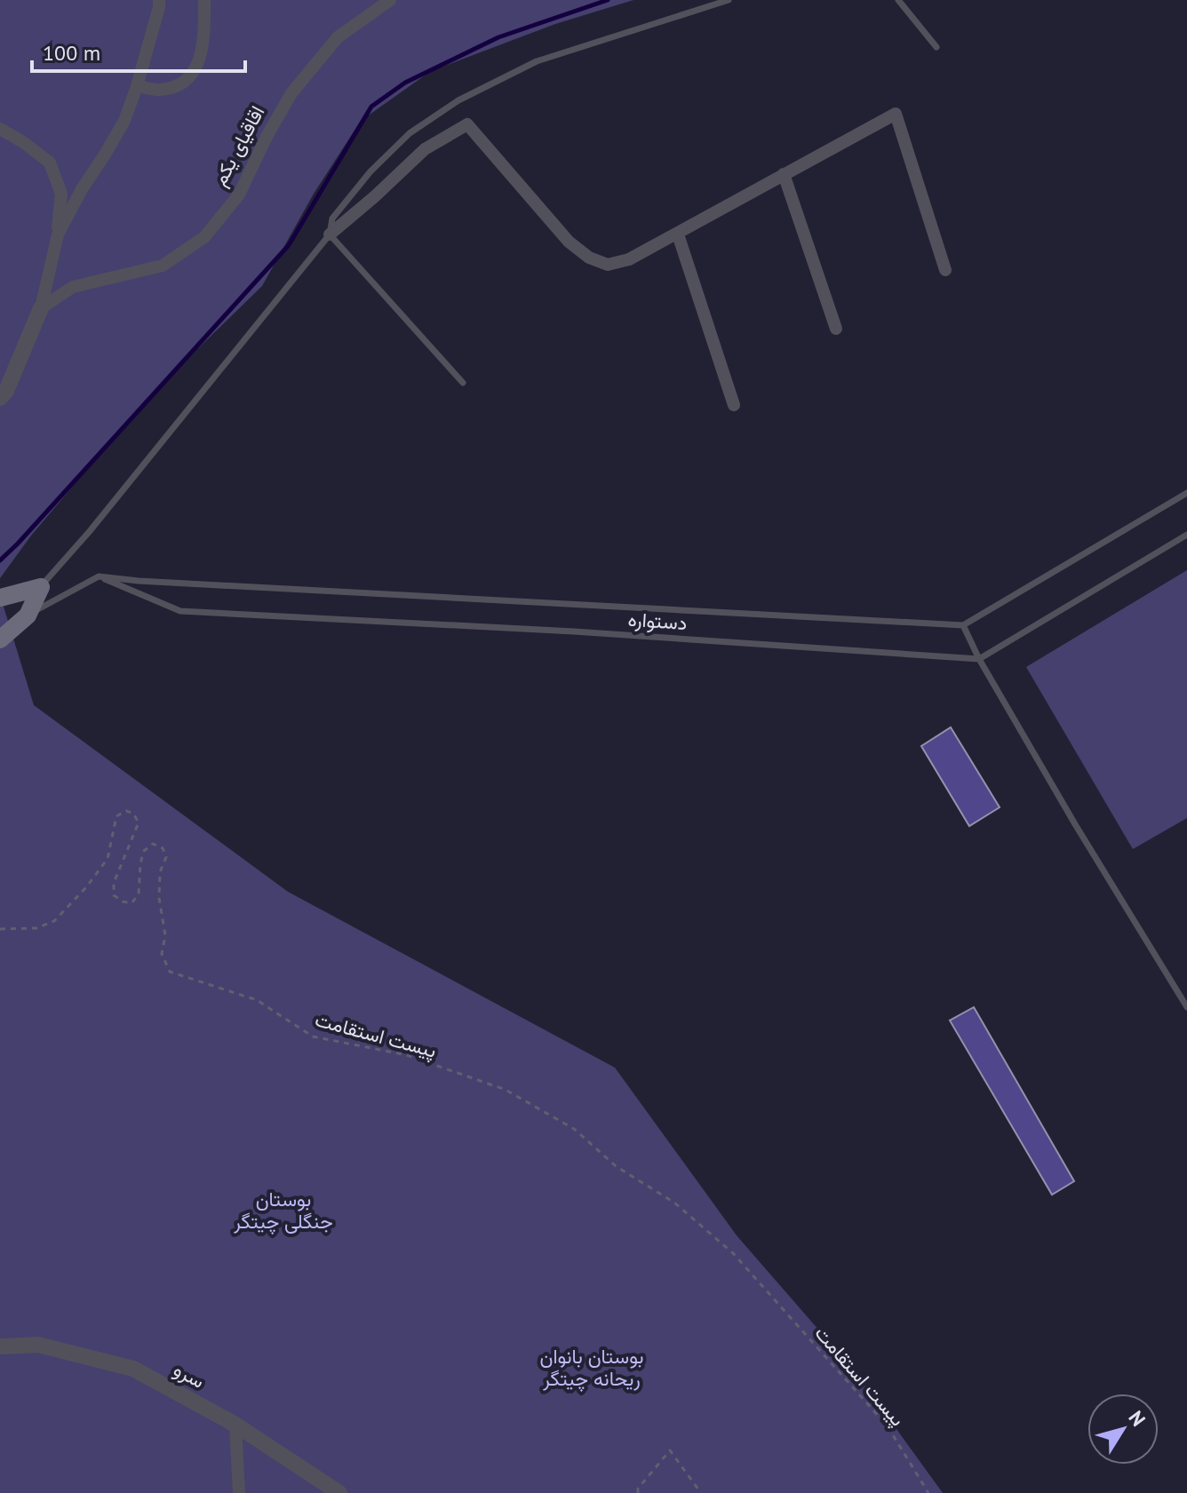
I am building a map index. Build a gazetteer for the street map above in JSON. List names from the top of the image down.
{
  "streets": {
    "street": ["اقاقیای یکم", "سرو"],
    "lane": ["دستواره"],
    "path": ["پیست استقامت"]
  },
  "parks": ["بوستان جنگلی چیتگر", "بوستان بانوان ریحانه چیتگر"],
  "scale_bar": "100 m",
  "north": "top right"
}
